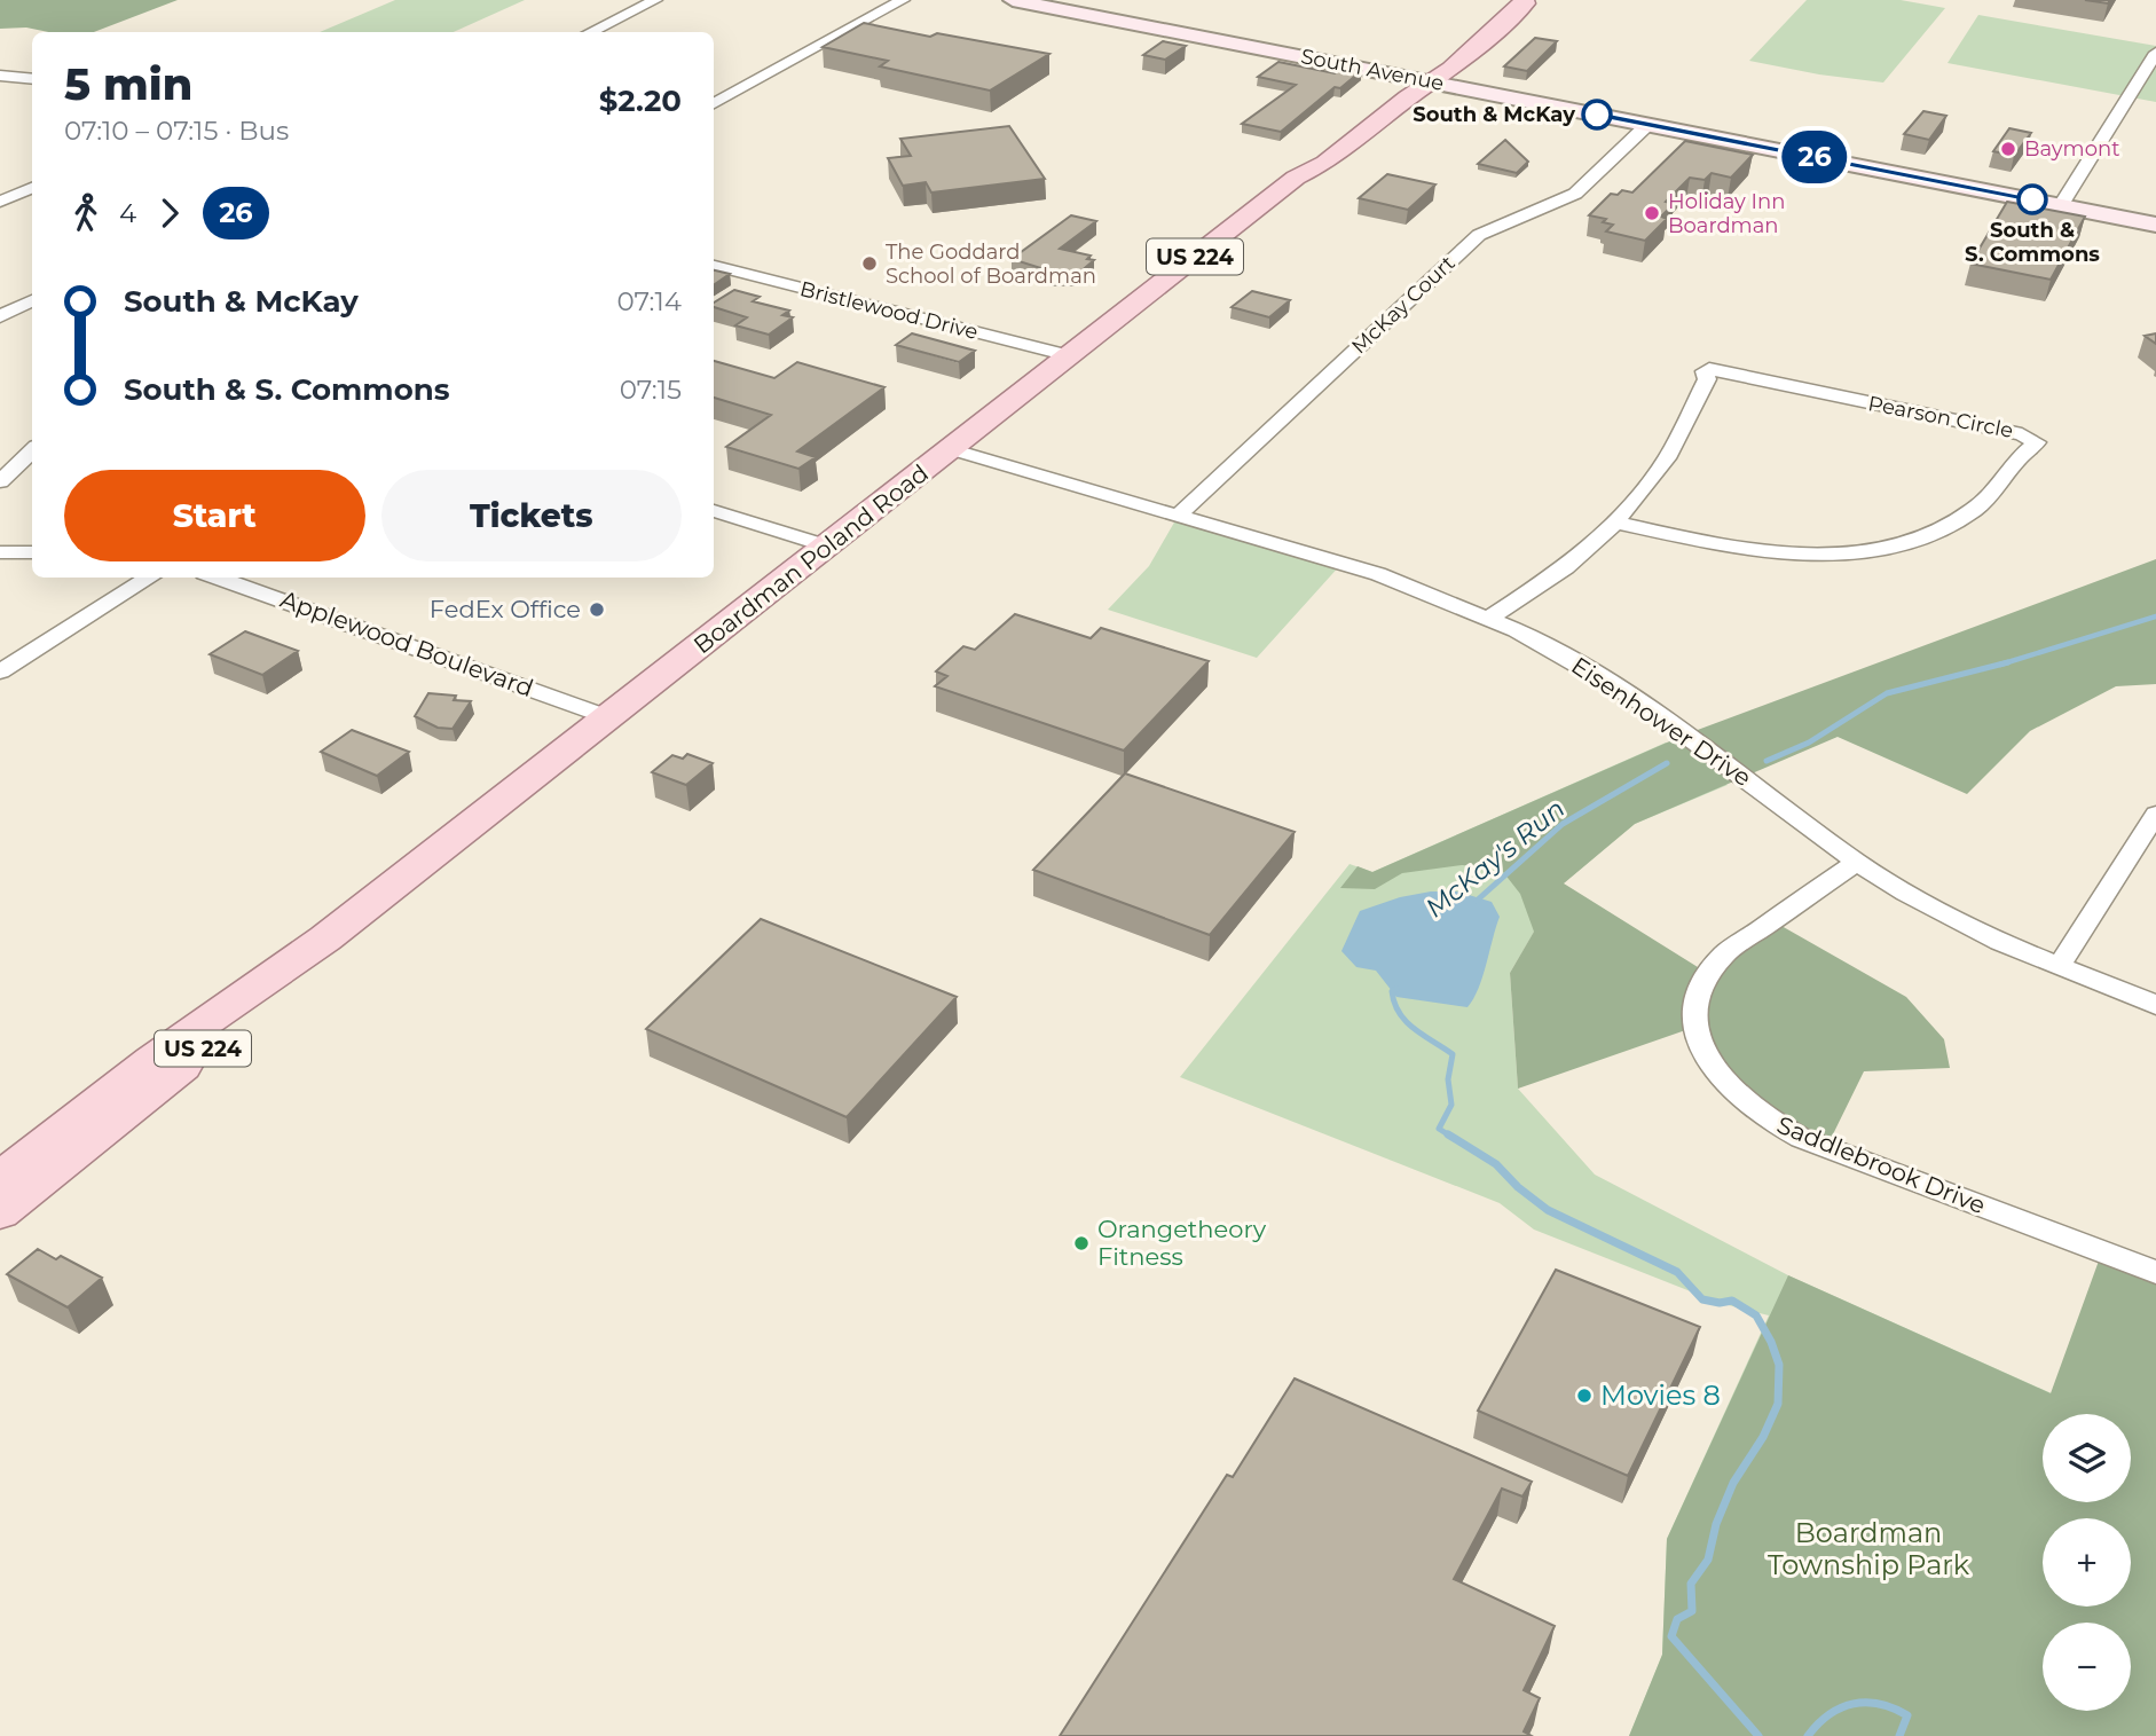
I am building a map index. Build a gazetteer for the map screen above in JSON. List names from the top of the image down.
{
  "streets": {
    "main road": ["South Avenue", "US 224", "Boardman Poland Road"],
    "street": [
      "McKay Court",
      "Bristlewood Drive",
      "Pearson Circle",
      "Applewood Boulevard",
      "Eisenhower Drive",
      "Saddlebrook Drive"
    ]
  },
  "crossings": [
    ["South Avenue", "McKay Court"],
    ["South Avenue", "Boardman Poland Road"],
    ["McKay Court", "Eisenhower Drive"],
    ["Bristlewood Drive", "Boardman Poland Road"],
    ["Pearson Circle", "Eisenhower Drive"],
    ["Boardman Poland Road", "Applewood Boulevard"],
    ["Boardman Poland Road", "Eisenhower Drive"],
    ["Eisenhower Drive", "Saddlebrook Drive"]
  ],
  "water": ["McKay's Run"],
  "parks": ["Boardman Township Park"],
  "places": [
    "South & McKay",
    "Baymont",
    "South & S. Commons",
    "Holiday Inn Boardman",
    "The Goddard School of Boardman",
    "FedEx Office",
    "Orangetheory Fitness",
    "Movies 8"
  ],
  "lines": ["bus line 26"],
  "page": {
    "on_map": "26",
    "heading": ["5 min", "07:10 – 07:15 · Bus", "$2.20"],
    "legs": ["4", "26"],
    "list": [
      {
        "name": "South & McKay",
        "value": "07:14"
      },
      {
        "name": "South & S. Commons",
        "value": "07:15"
      }
    ],
    "buttons": ["Start", "Tickets"],
    "map_buttons": ["+", "−"]
  }
}
